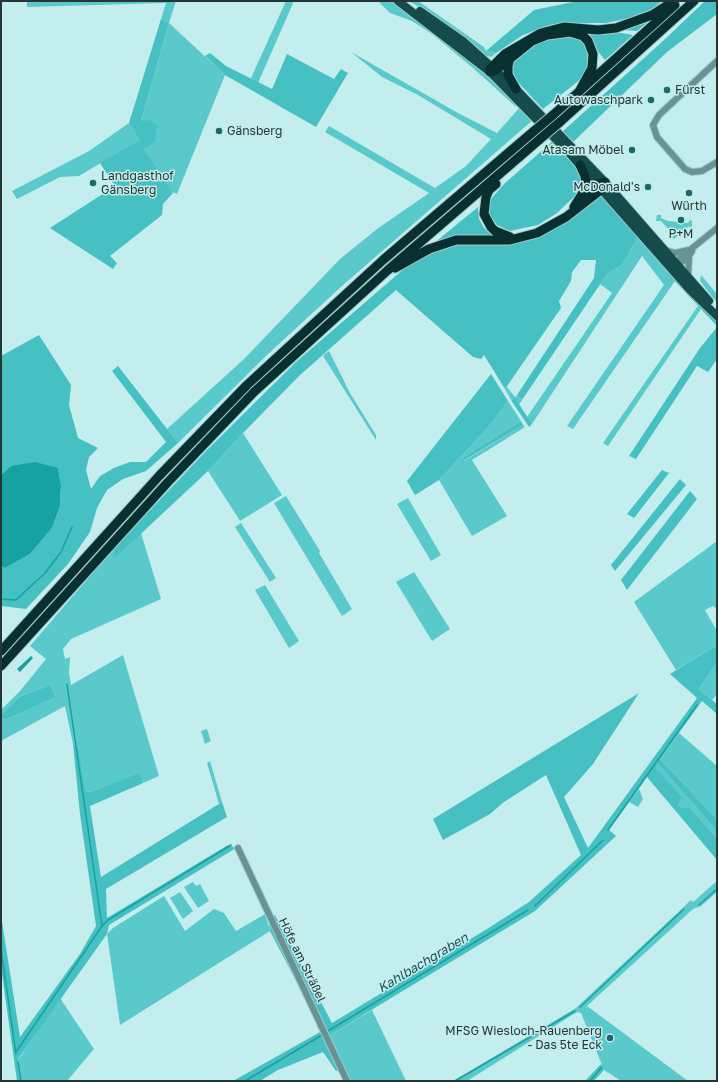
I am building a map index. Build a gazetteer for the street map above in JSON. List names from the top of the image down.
{
  "streets": {
    "street": ["Höfe am Sträßel"]
  },
  "water": ["Kahlbachgraben"],
  "places": [
    "Fürst",
    "Autowaschpark",
    "Gänsberg",
    "Atasam Möbel",
    "Landgasthof Gänsberg",
    "McDonald's",
    "Würth",
    "P+M",
    "MFSG Wiesloch-Rauenberg - Das 5te Eck"
  ]
}
